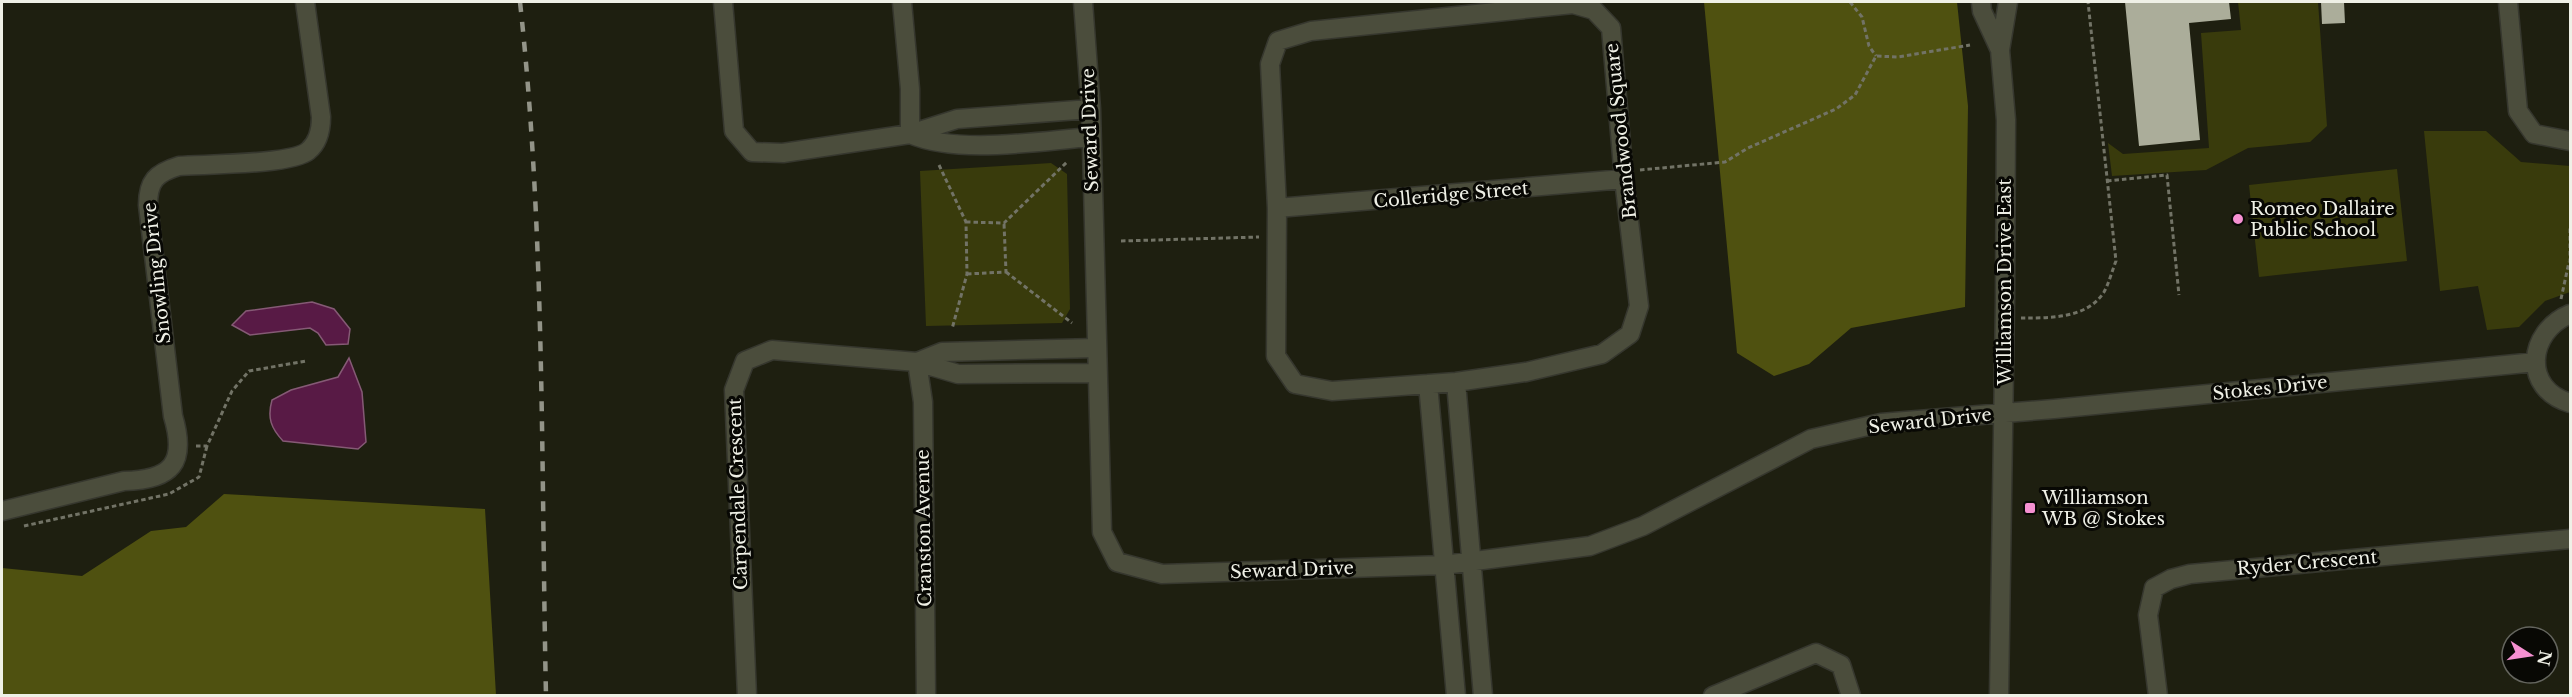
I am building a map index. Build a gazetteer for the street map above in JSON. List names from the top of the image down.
{
  "streets": {
    "street": [
      "Seward Drive",
      "Brandwood Square",
      "Colleridge Street",
      "Snowling Drive",
      "Williamson Drive East",
      "Stokes Drive",
      "Carpendale Crescent",
      "Cranston Avenue",
      "Ryder Crescent"
    ]
  },
  "crossings": [
    ["Seward Drive", "Williamson Drive East"],
    ["Seward Drive", "Stokes Drive"],
    ["Seward Drive", "Carpendale Crescent"],
    ["Brandwood Square", "Colleridge Street"],
    ["Williamson Drive East", "Stokes Drive"],
    ["Carpendale Crescent", "Cranston Avenue"]
  ],
  "places": {
    "other": ["Romeo Dallaire Public School"],
    "transit": ["Williamson WB @ Stokes"]
  },
  "north": "right"
}
